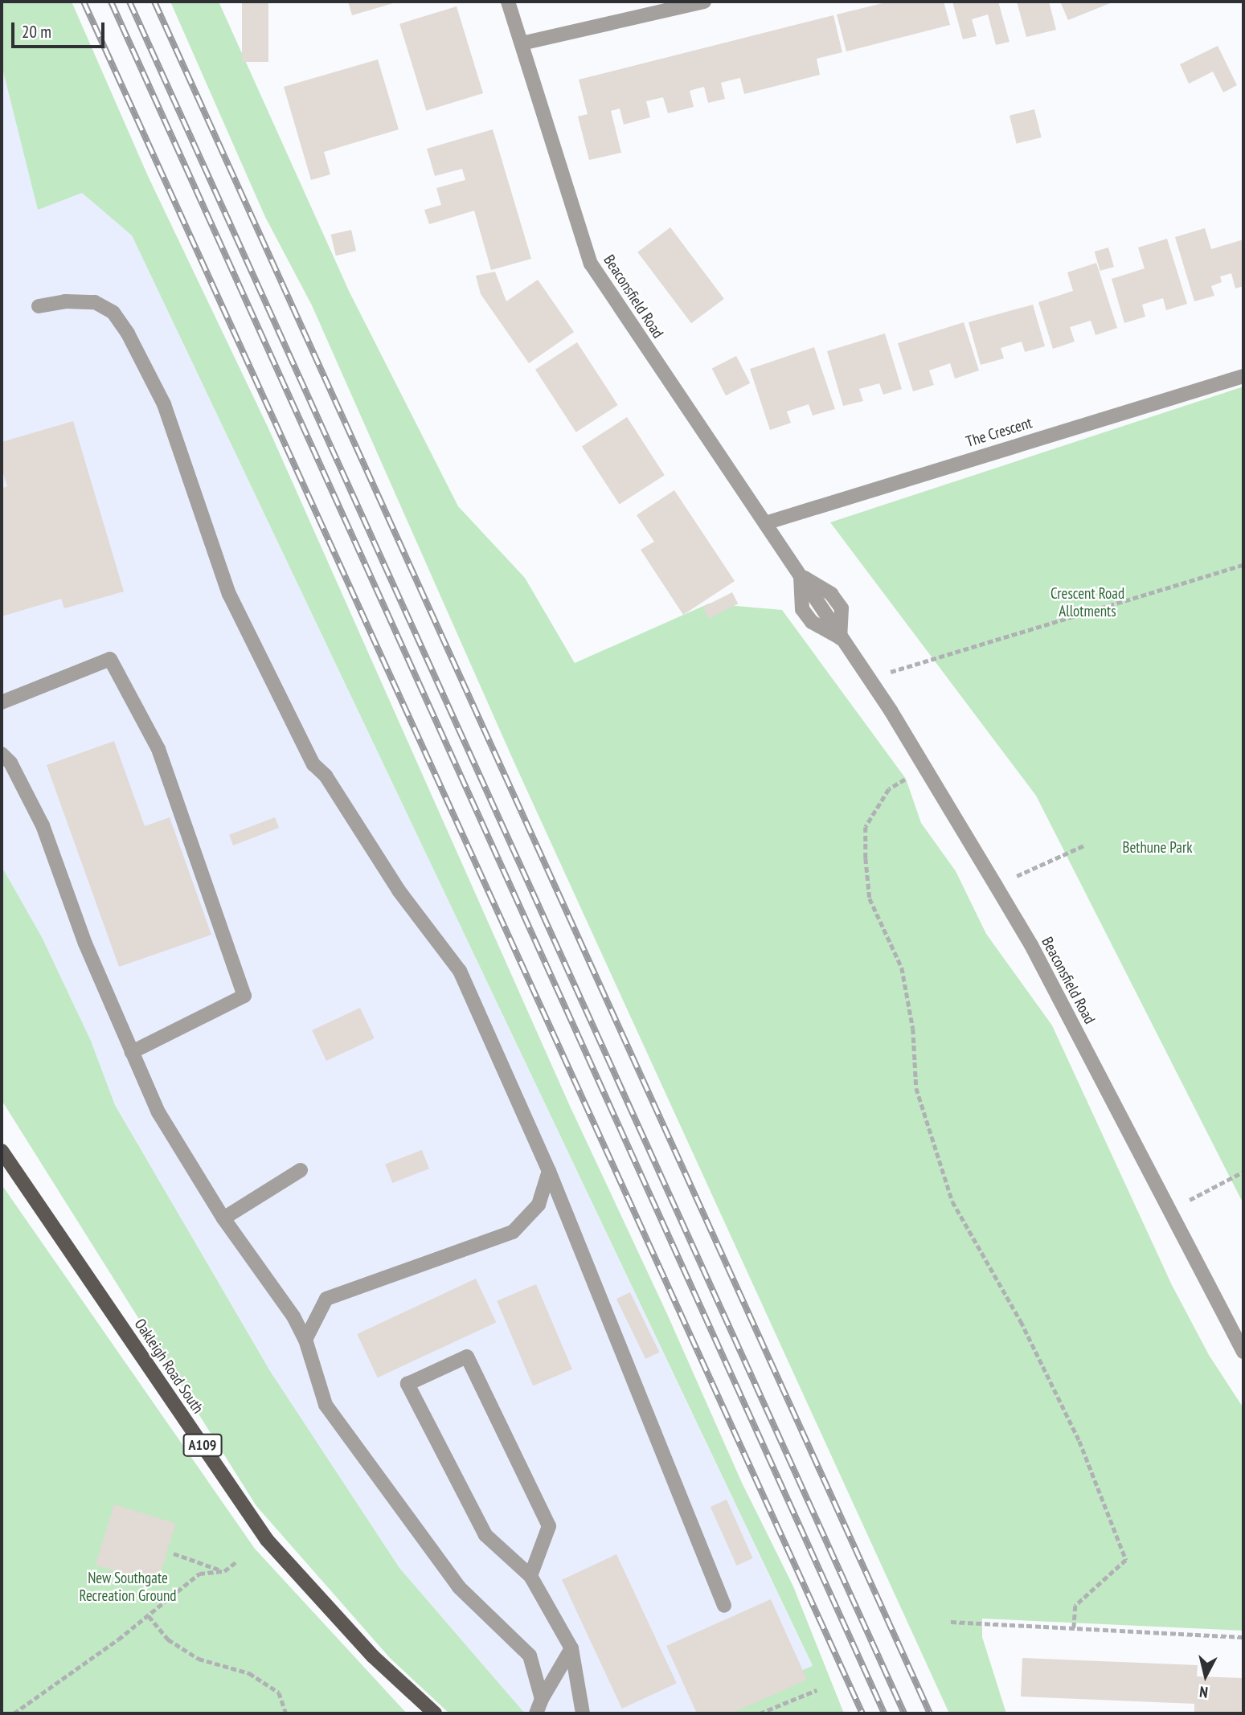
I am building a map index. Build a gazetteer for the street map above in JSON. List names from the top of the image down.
{
  "streets": {
    "main road": ["Oakleigh Road South", "A109"],
    "street": ["Beaconsfield Road", "The Crescent"]
  },
  "crossings": [
    ["Beaconsfield Road", "The Crescent"]
  ],
  "parks": ["Crescent Road Allotments", "Bethune Park", "New Southgate Recreation Ground"],
  "scale_bar": "20 m",
  "north": "bottom"
}
